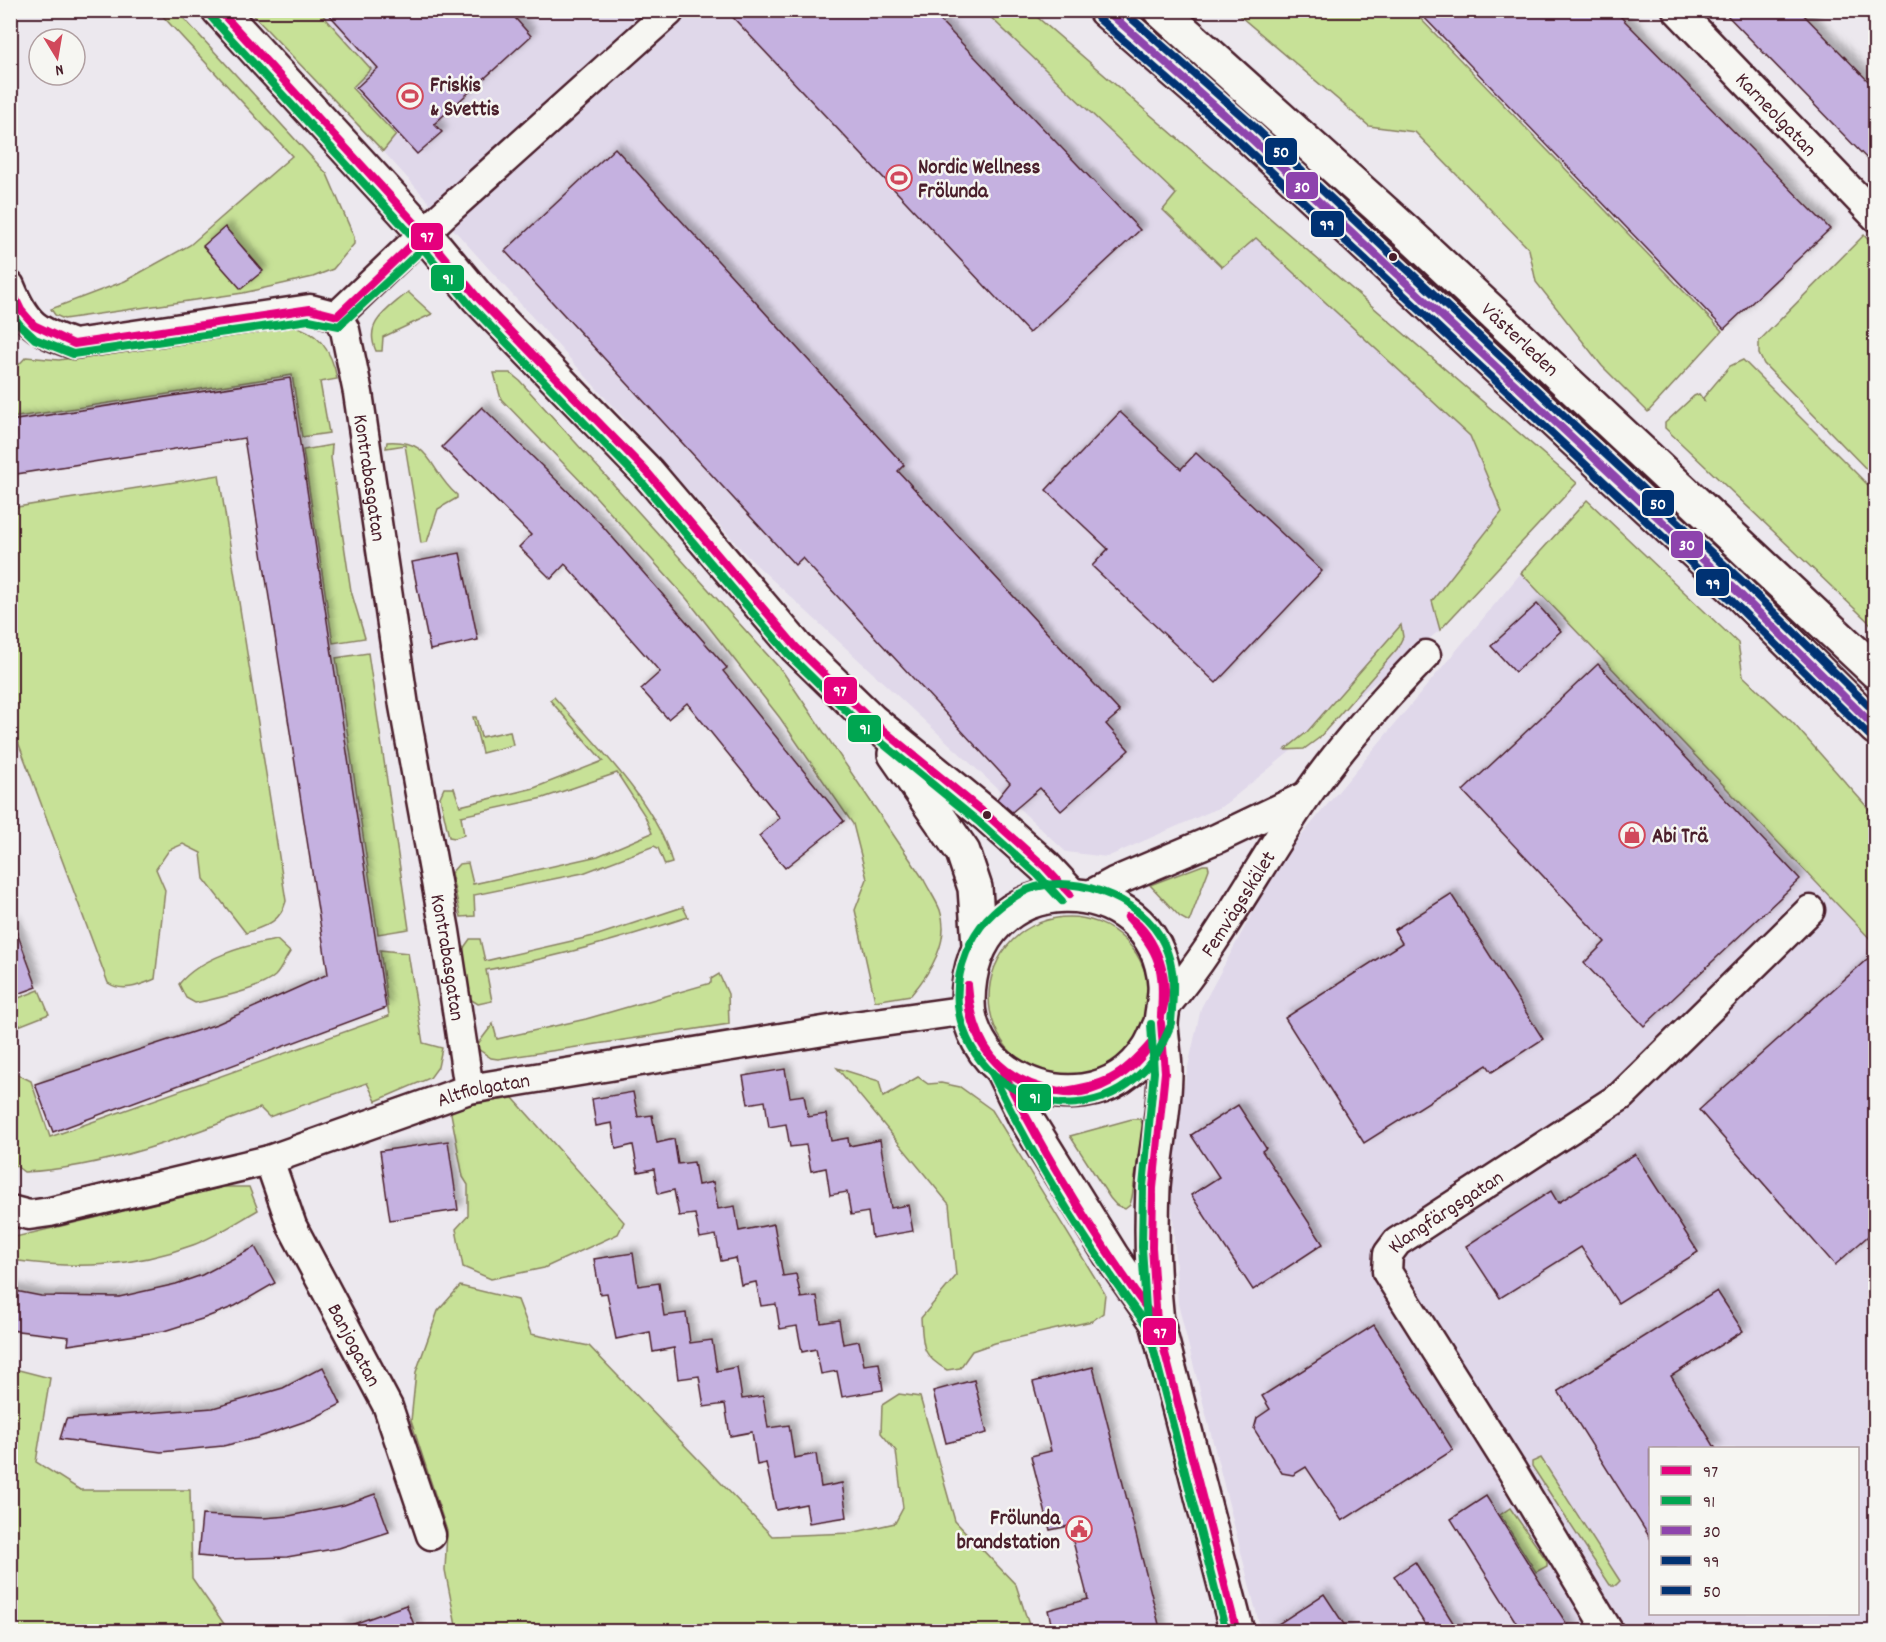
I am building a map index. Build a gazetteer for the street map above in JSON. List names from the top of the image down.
{
  "streets": {
    "main road": ["Västerleden"],
    "street": [
      "Karneolgatan",
      "Kontrabasgatan",
      "Femvägsskälet",
      "Altfiolgatan",
      "Klangfärgsgatan",
      "Banjogatan"
    ]
  },
  "crossings": [
    ["Kontrabasgatan", "Altfiolgatan"],
    ["Femvägsskälet", "Altfiolgatan"],
    ["Altfiolgatan", "Banjogatan"]
  ],
  "places": {
    "sports": ["Friskis & Svettis", "Nordic Wellness Frölunda"],
    "shop": ["Abi Trä"],
    "public building": ["Frölunda brandstation"]
  },
  "lines": [
    "transit line 97",
    "transit line 30",
    "transit line 50",
    "transit line 91",
    "transit line 99"
  ],
  "legend": [
    "97",
    "91",
    "30",
    "99",
    "50"
  ],
  "north": "bottom"
}
